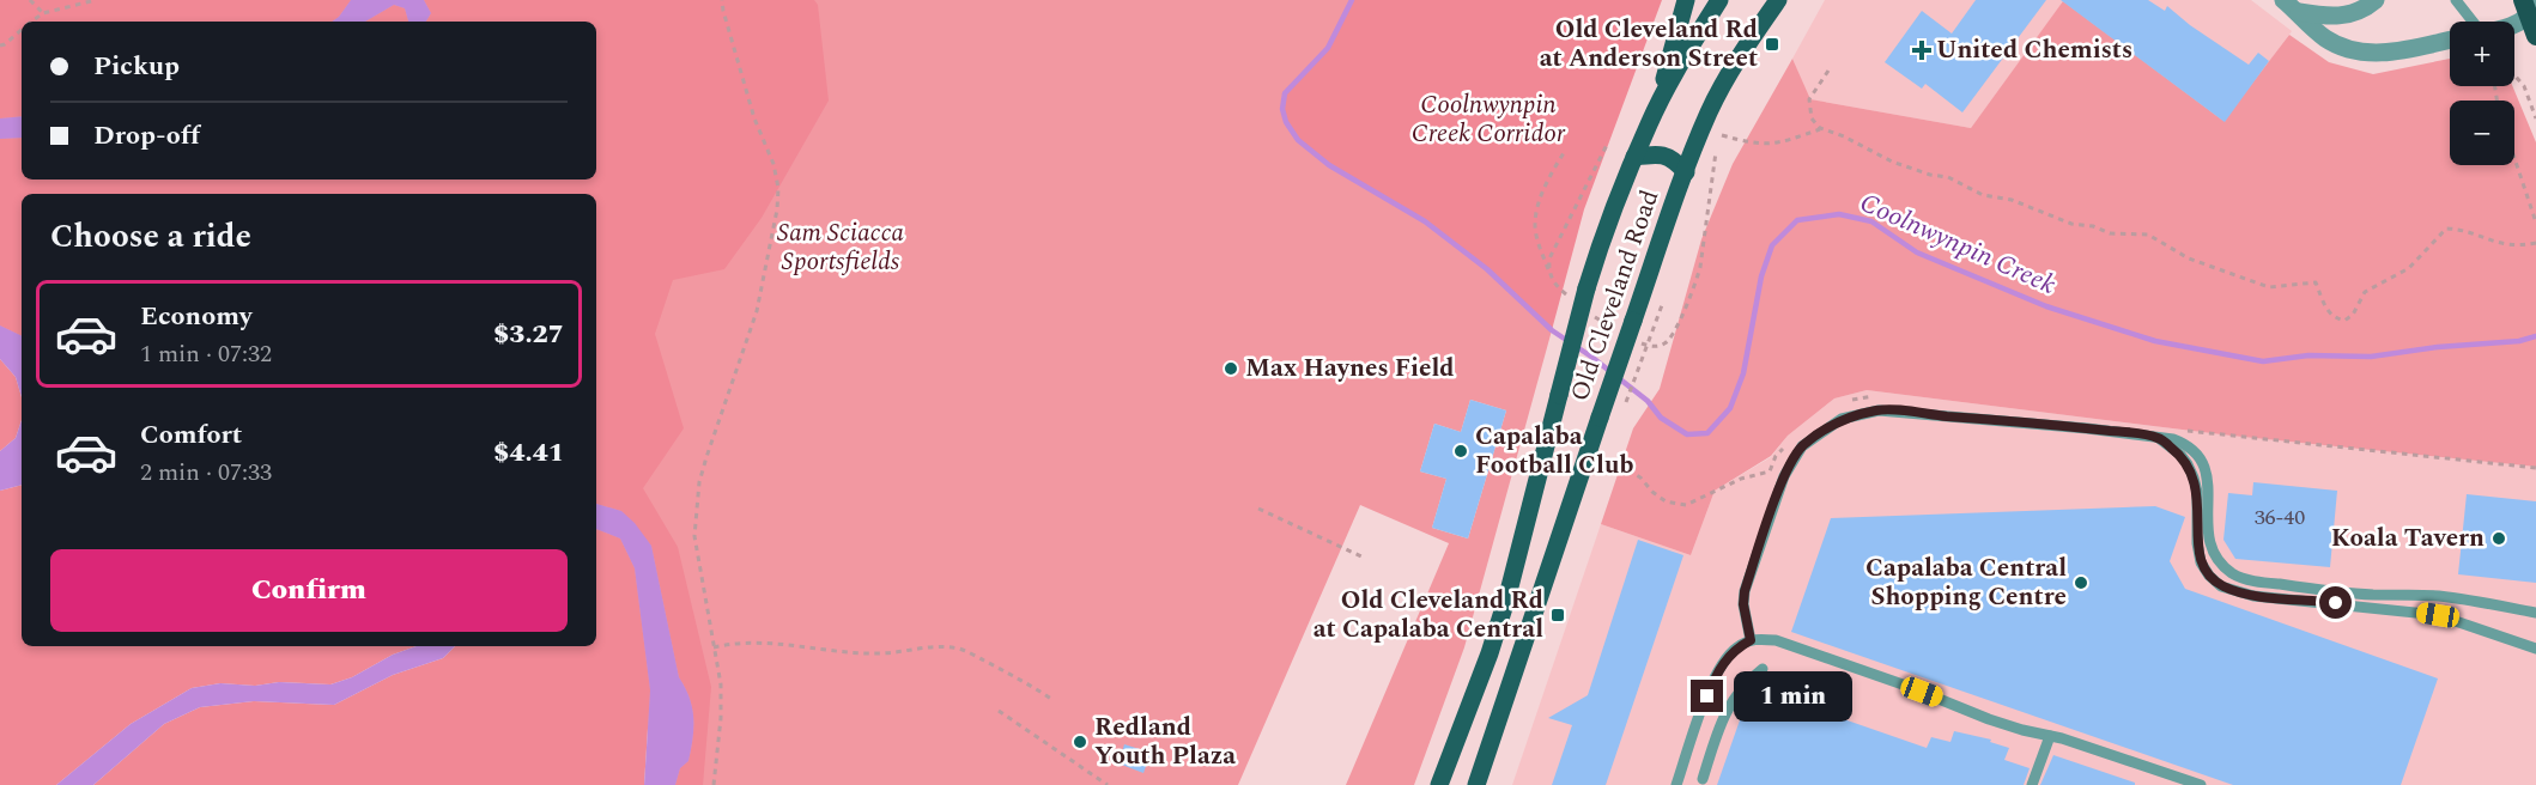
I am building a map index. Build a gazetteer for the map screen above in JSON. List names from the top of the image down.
{
  "streets": {
    "main road": ["Old Cleveland Road"]
  },
  "water": ["Coolnwynpin Creek"],
  "parks": ["Coolnwynpin Creek Corridor", "Sam Sciacca Sportsfields"],
  "places": {
    "transit": ["Old Cleveland Rd at Anderson Street", "Old Cleveland Rd at Capalaba Central"],
    "health": ["United Chemists"],
    "other": [
      "Max Haynes Field",
      "Capalaba Football Club",
      "Koala Tavern",
      "Capalaba Central Shopping Centre",
      "Redland Youth Plaza"
    ]
  },
  "house_numbers": ["36-40"],
  "page": {
    "map_buttons": ["+", "−"],
    "banner": ["Pickup", "Drop-off"],
    "heading": "Choose a ride",
    "list": [
      {
        "name": "Economy",
        "note": "1 min · 07:32",
        "value": "$3.27"
      },
      {
        "name": "Comfort",
        "note": "2 min · 07:33",
        "value": "$4.41"
      }
    ],
    "buttons": "Confirm",
    "bubble": "1 min"
  }
}
